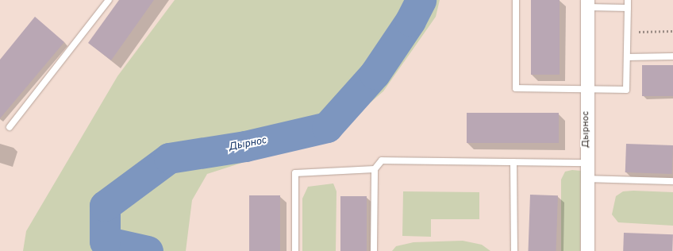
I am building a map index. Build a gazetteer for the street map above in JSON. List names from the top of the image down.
{
  "streets": {
    "street": ["Дырнос"]
  },
  "water": ["Дырнос"]
}
